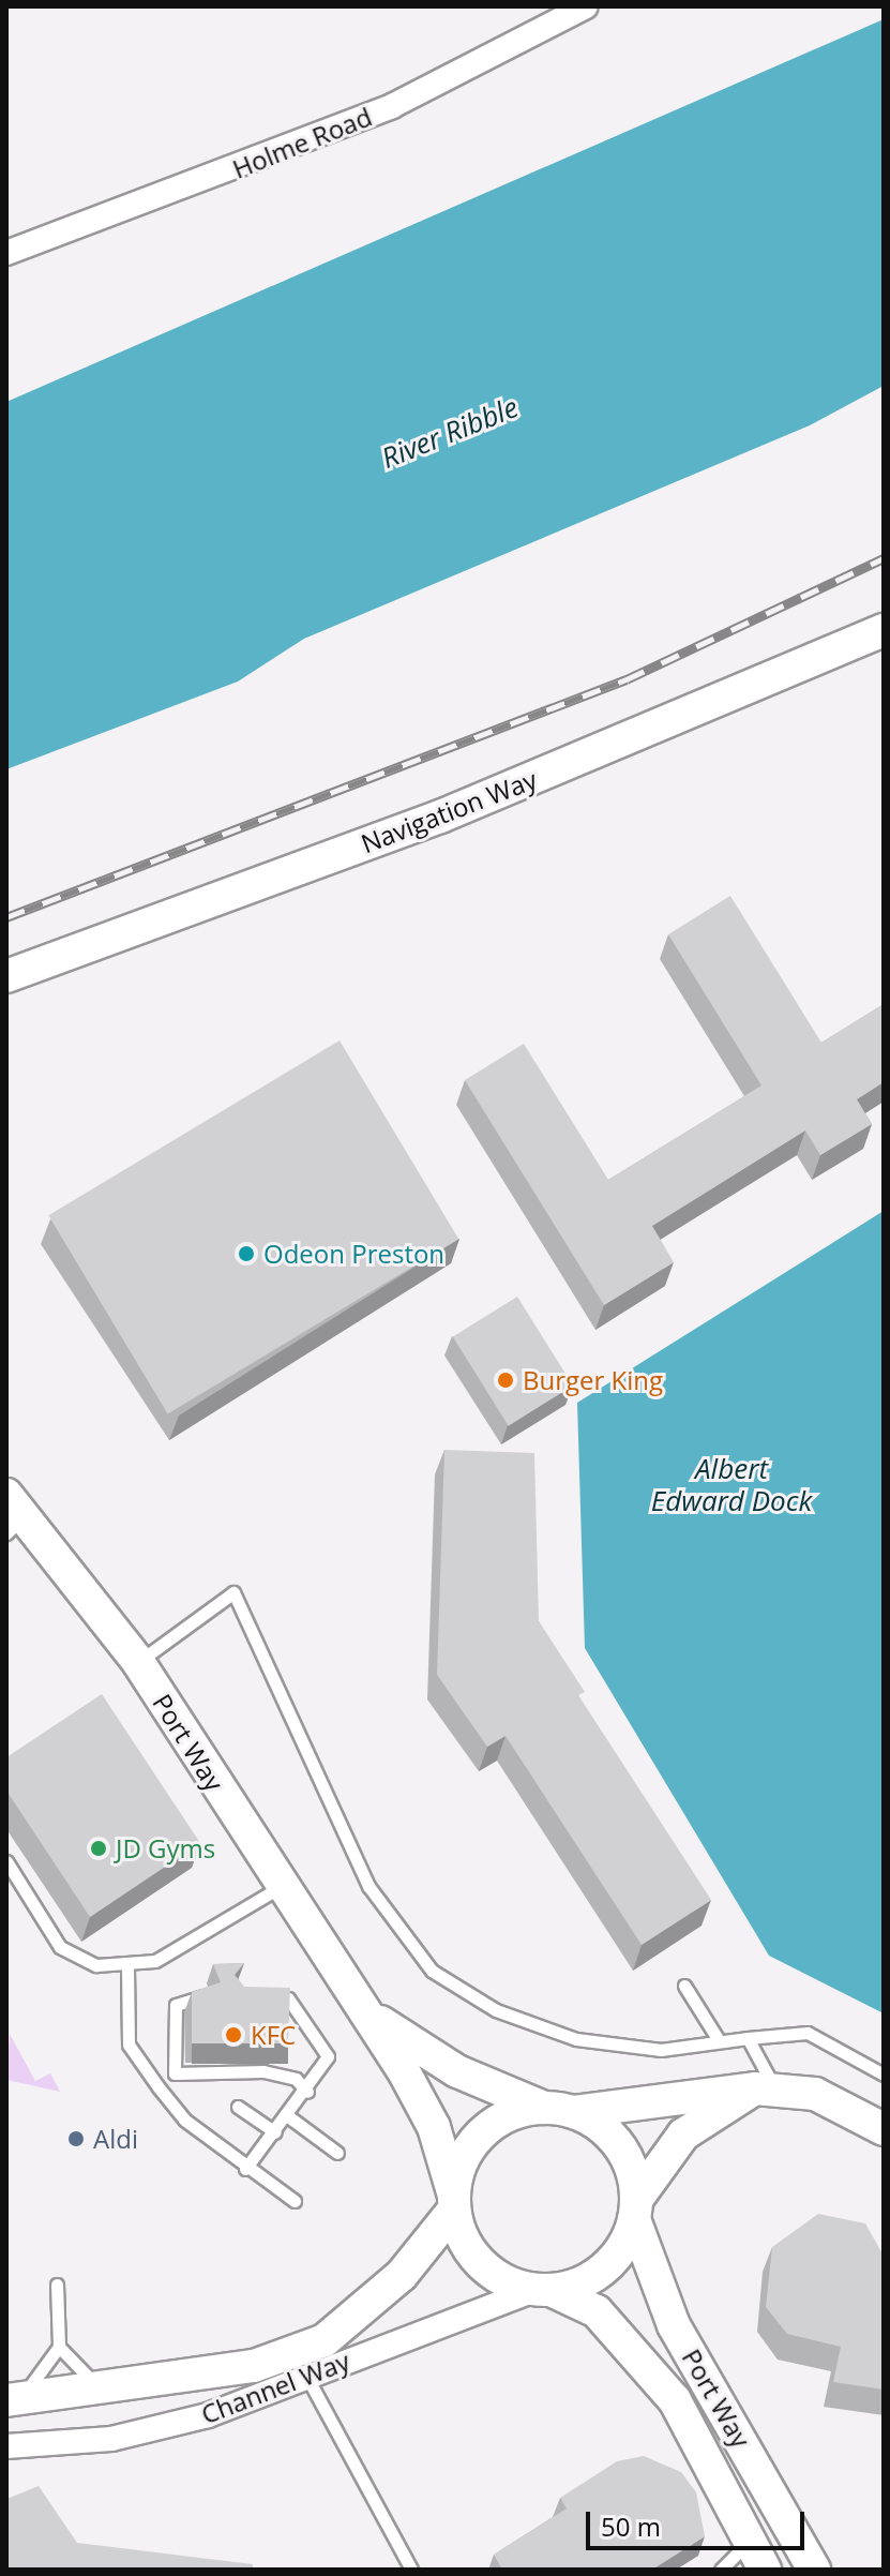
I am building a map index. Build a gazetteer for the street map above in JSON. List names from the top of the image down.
{
  "streets": {
    "street": [
      "Holme Road",
      "Navigation Way",
      "Port Way",
      "Channel Way"
    ]
  },
  "crossings": [
    ["Port Way", "Channel Way"]
  ],
  "water": ["River Ribble", "Albert Edward Dock"],
  "places": [
    "Odeon Preston",
    "Burger King",
    "JD Gyms",
    "KFC",
    "Aldi"
  ],
  "scale_bar": "50 m"
}
